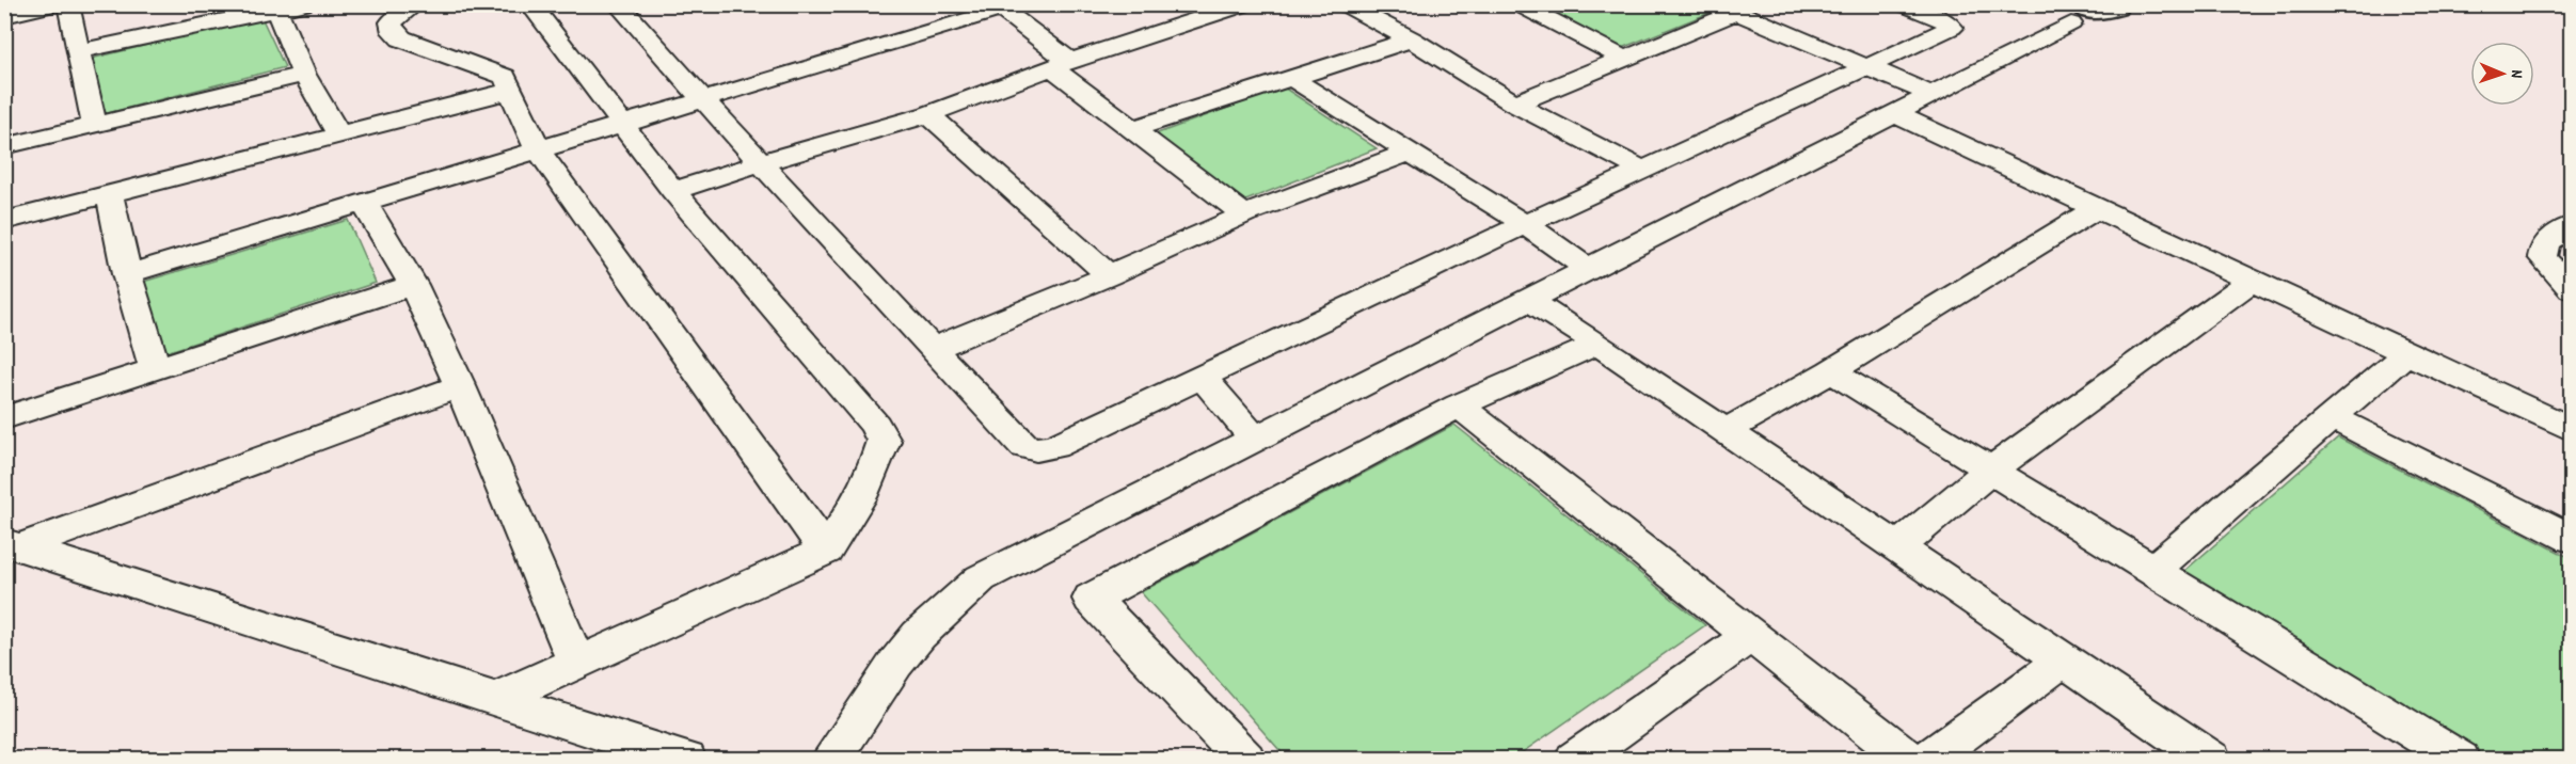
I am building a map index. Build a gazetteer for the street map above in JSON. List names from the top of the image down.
{
  "north": "right"
}
